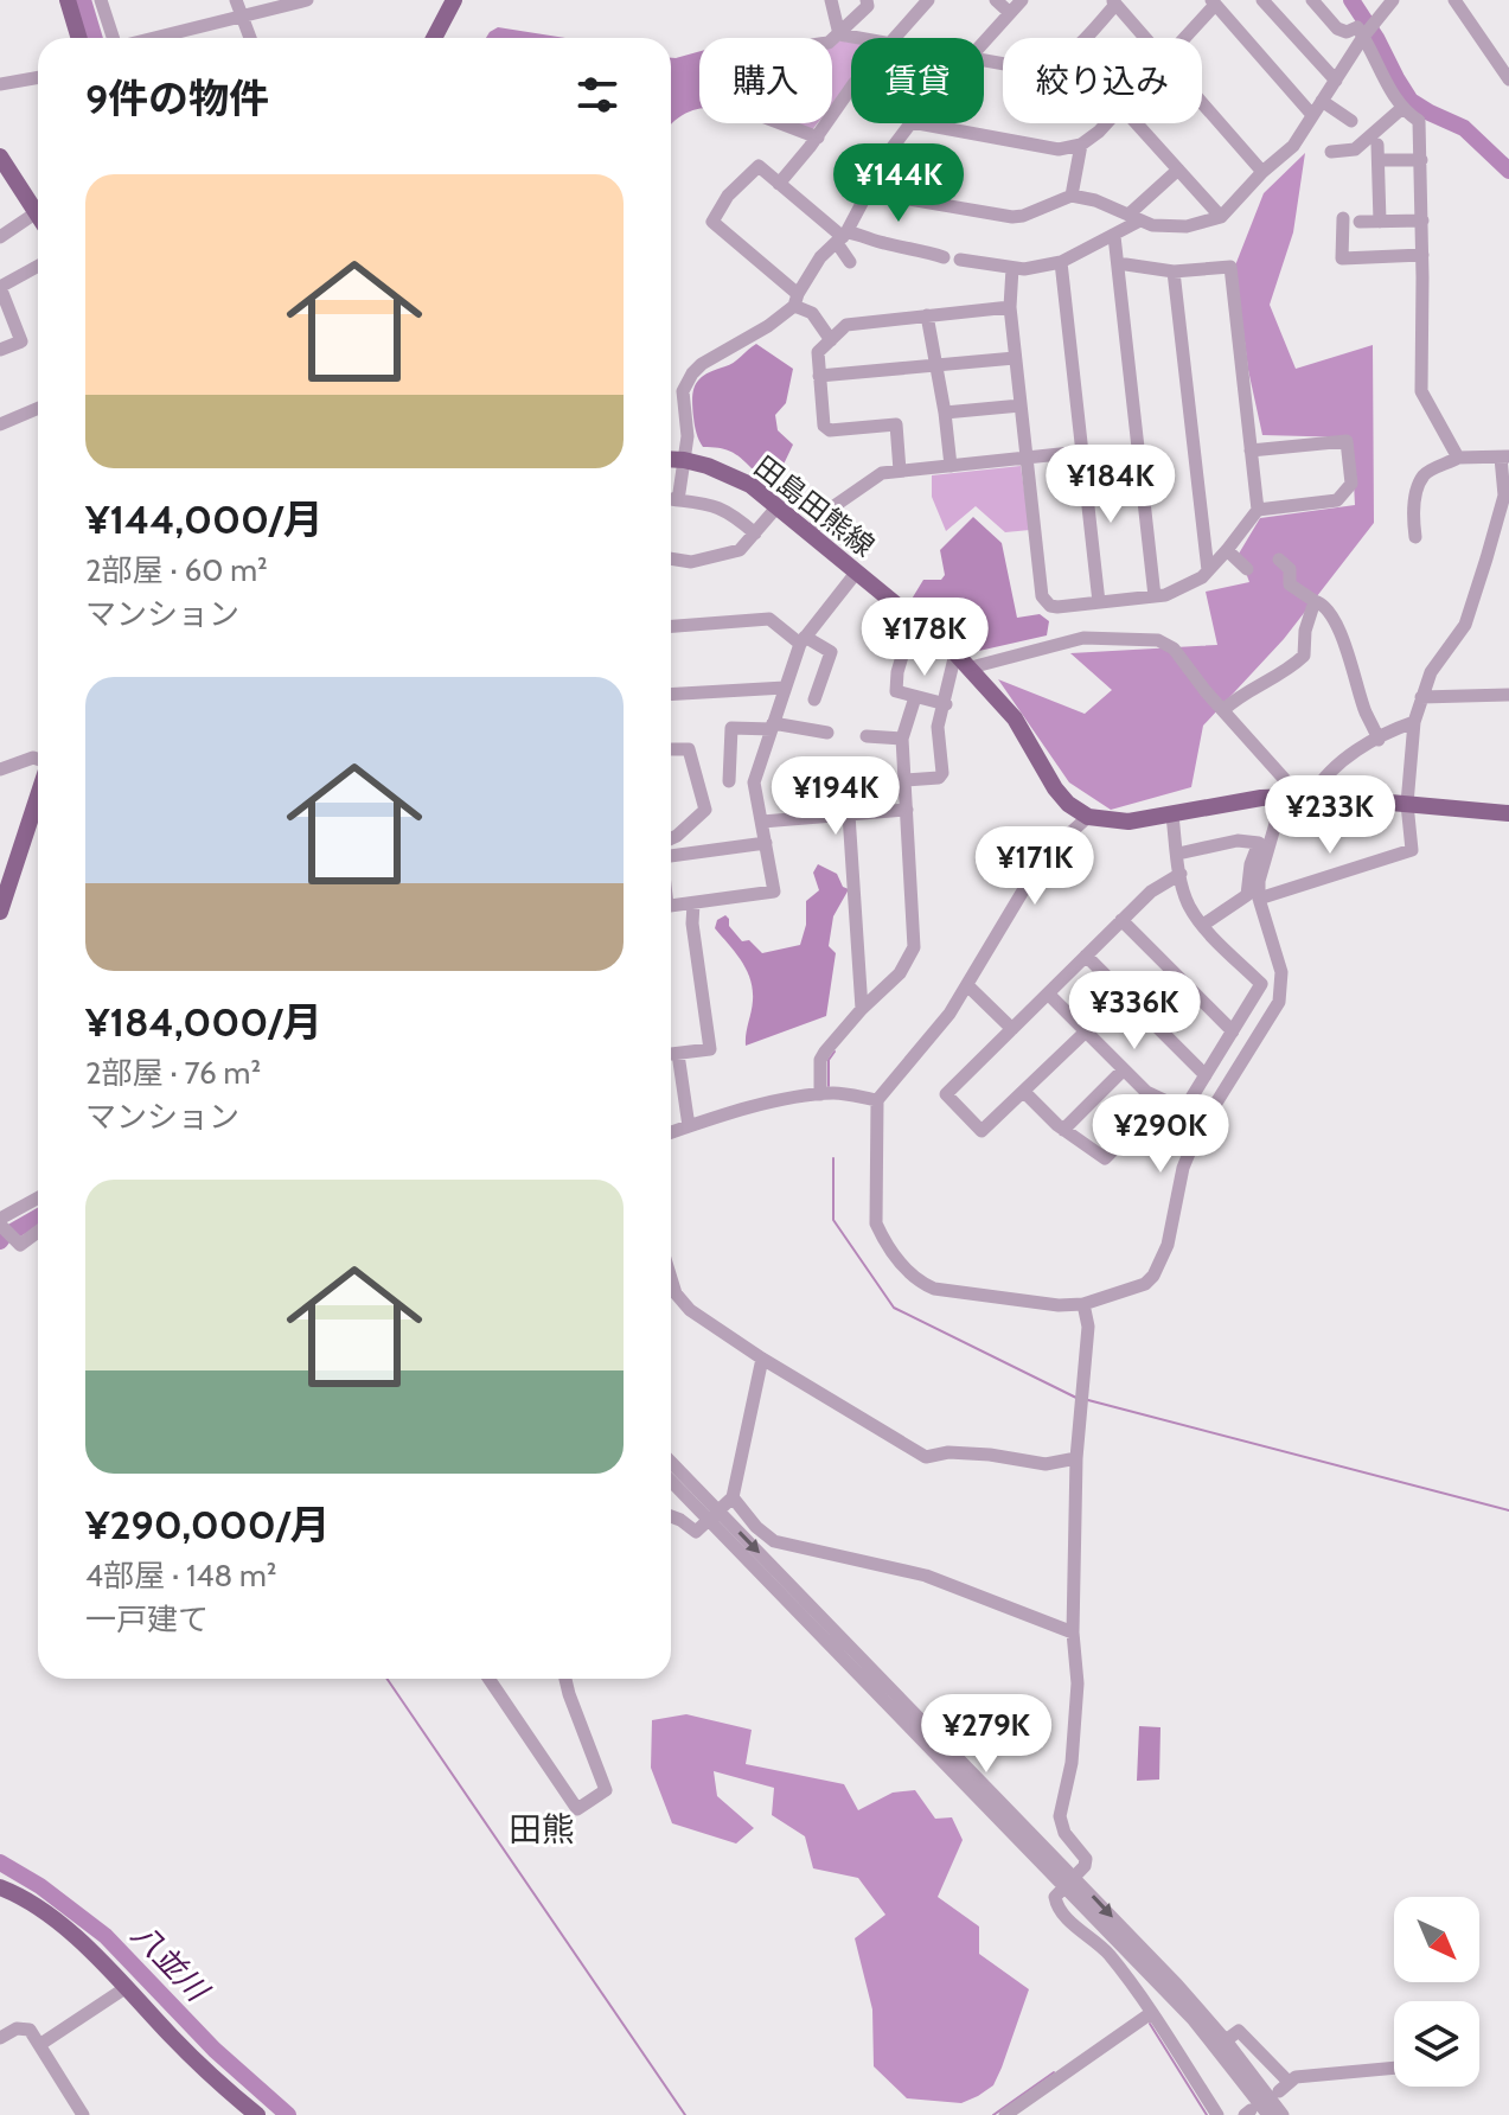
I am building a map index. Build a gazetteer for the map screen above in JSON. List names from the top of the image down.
{
  "streets": {
    "main road": ["田島田熊線"]
  },
  "districts": ["田熊"],
  "water": ["八並川"],
  "north": "bottom right",
  "page": {
    "chip": ["購入", "賃貸", "絞り込み"],
    "heading": "9件の物件",
    "price": [
      "¥144K",
      "¥184K",
      "¥178K",
      "¥194K",
      "¥233K",
      "¥171K",
      "¥336K",
      "¥290K",
      "¥279K"
    ],
    "list": [
      {
        "name": "¥144,000/月",
        "note": "2部屋 · 60 m² · マンション"
      },
      {
        "name": "¥184,000/月",
        "note": "2部屋 · 76 m² · マンション"
      },
      {
        "name": "¥290,000/月",
        "note": "4部屋 · 148 m² · 一戸建て"
      }
    ]
  }
}
